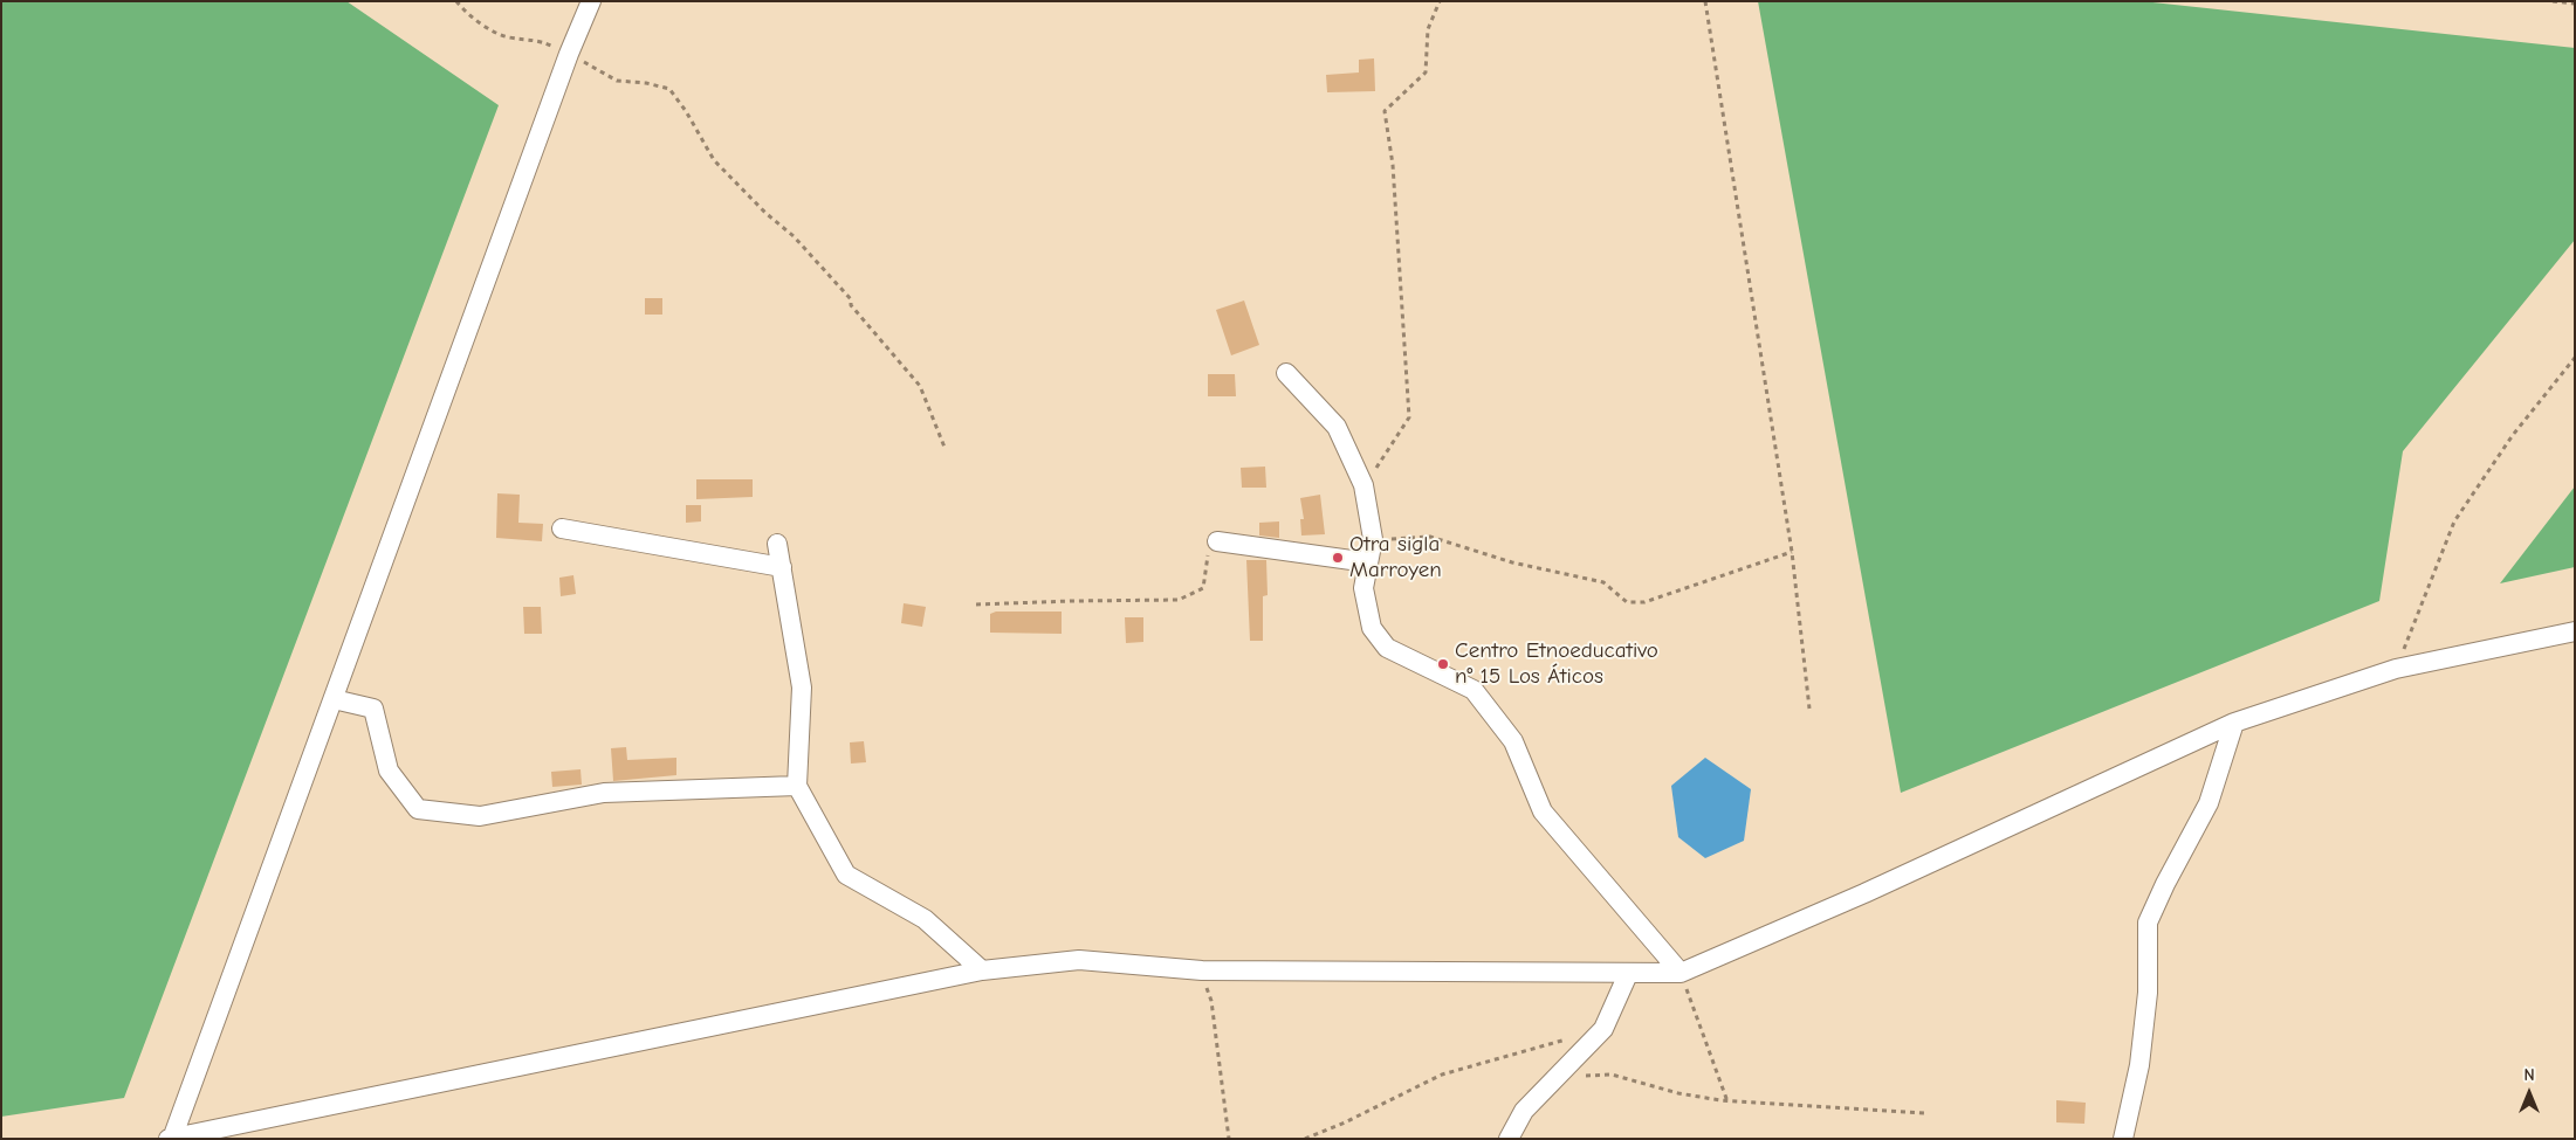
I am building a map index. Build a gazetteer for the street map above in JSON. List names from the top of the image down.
{
  "places": ["Otra sigla Marroyen", "Centro Etnoeducativo n° 15 Los Áticos"],
  "north": "top"
}
